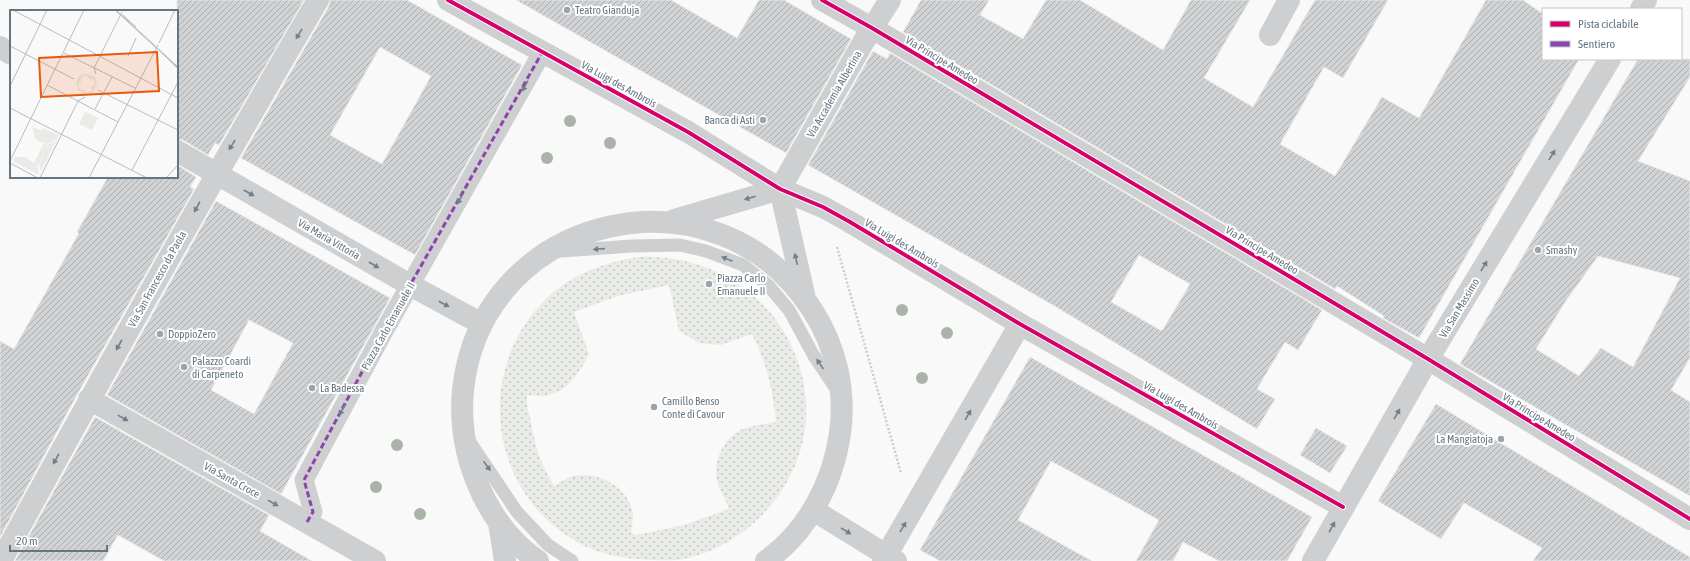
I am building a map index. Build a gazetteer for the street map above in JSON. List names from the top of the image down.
{
  "streets": {
    "street": [
      "Via Principe Amedeo",
      "Via Luigi des Ambrois",
      "Via Accademia Albertina",
      "Via Maria Vittoria",
      "Via San Francesco da Paola",
      "Via San Massimo",
      "Piazza Carlo Emanuele II",
      "Via Santa Croce"
    ]
  },
  "crossings": [
    ["Via Principe Amedeo", "Via Accademia Albertina"],
    ["Via Principe Amedeo", "Via San Massimo"],
    ["Via Luigi des Ambrois", "Via Accademia Albertina"],
    ["Via Luigi des Ambrois", "Via San Massimo"],
    ["Via Luigi des Ambrois", "Piazza Carlo Emanuele II"],
    ["Via Maria Vittoria", "Via San Francesco da Paola"],
    ["Via Maria Vittoria", "Piazza Carlo Emanuele II"],
    ["Via San Francesco da Paola", "Via Santa Croce"],
    ["Piazza Carlo Emanuele II", "Via Santa Croce"]
  ],
  "one_way": [
    "Via Maria Vittoria",
    "Via San Francesco da Paola",
    "Via San Massimo",
    "Via Santa Croce"
  ],
  "places": [
    "Teatro Gianduja",
    "Banca di Asti",
    "Smashy",
    "Piazza Carlo Emanuele II",
    "DoppioZero",
    "Palazzo Coardi di Carpeneto",
    "La Badessa",
    "Camillo Benso Conte di Cavour",
    "La Mangiatoja"
  ],
  "legend": ["Pista ciclabile", "Sentiero"],
  "scale_bar": "20 m"
}
